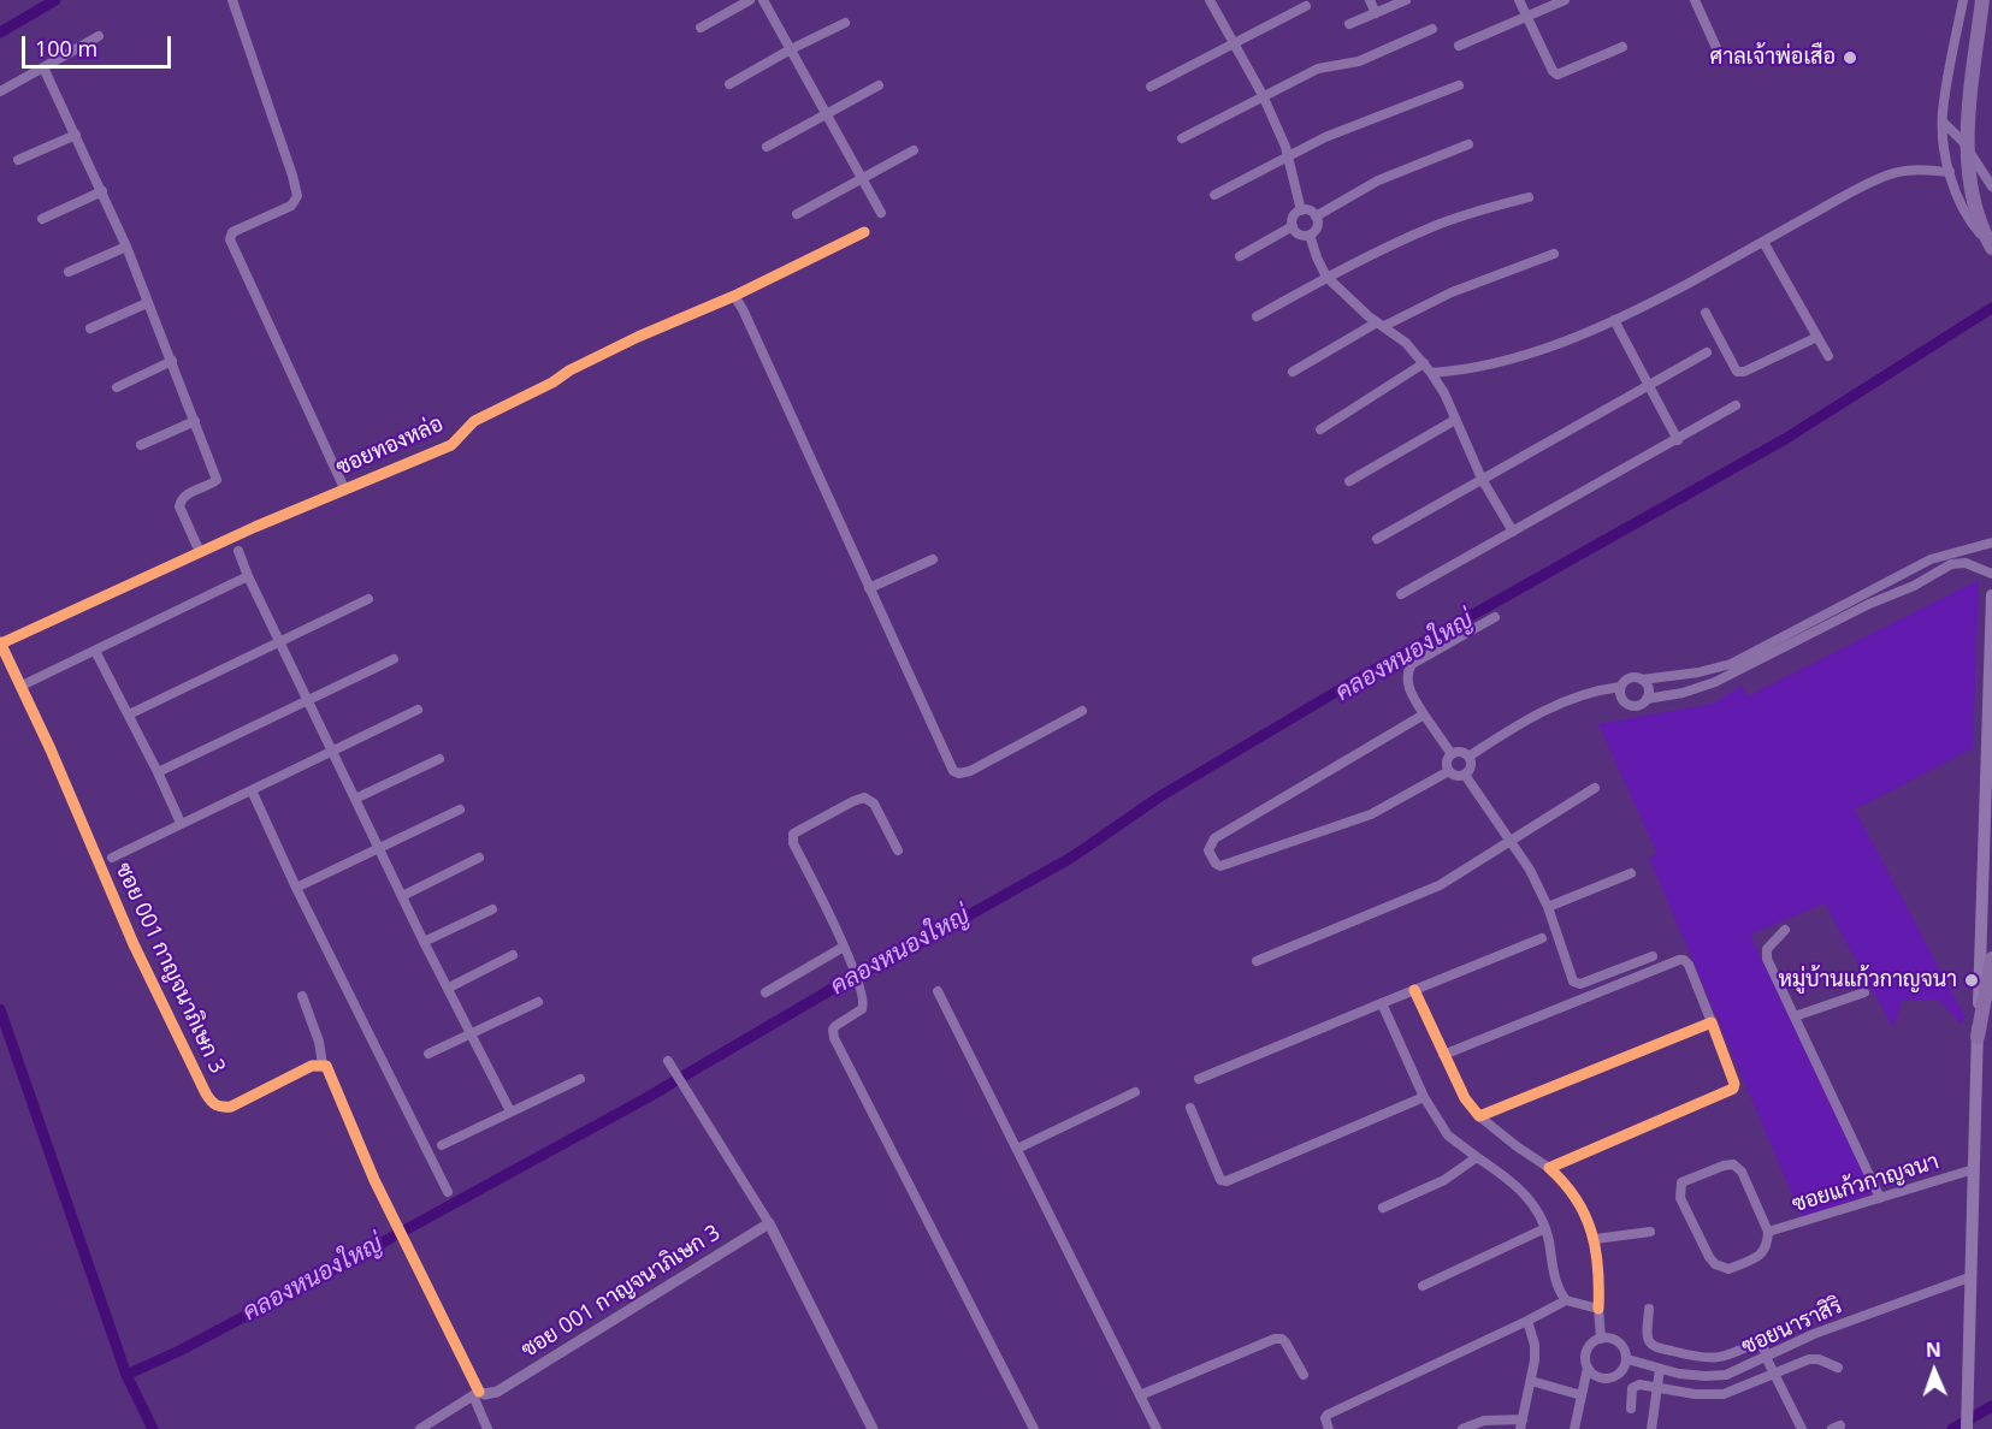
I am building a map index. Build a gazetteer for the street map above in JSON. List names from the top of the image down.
{
  "streets": {
    "street": [
      "ซอยทองหล่อ",
      "ซอย 001 กาญจนาภิเษก 3",
      "ซอยแก้วกาญจนา",
      "ซอยนาราสิริ"
    ]
  },
  "crossings": [
    ["ซอยทองหล่อ", "ซอย 001 กาญจนาภิเษก 3"]
  ],
  "water": ["คลองหนองใหญ่"],
  "places": ["ศาลเจ้าพ่อเสือ", "หมู่บ้านแก้วกาญจนา"],
  "scale_bar": "100 m",
  "north": "top"
}
